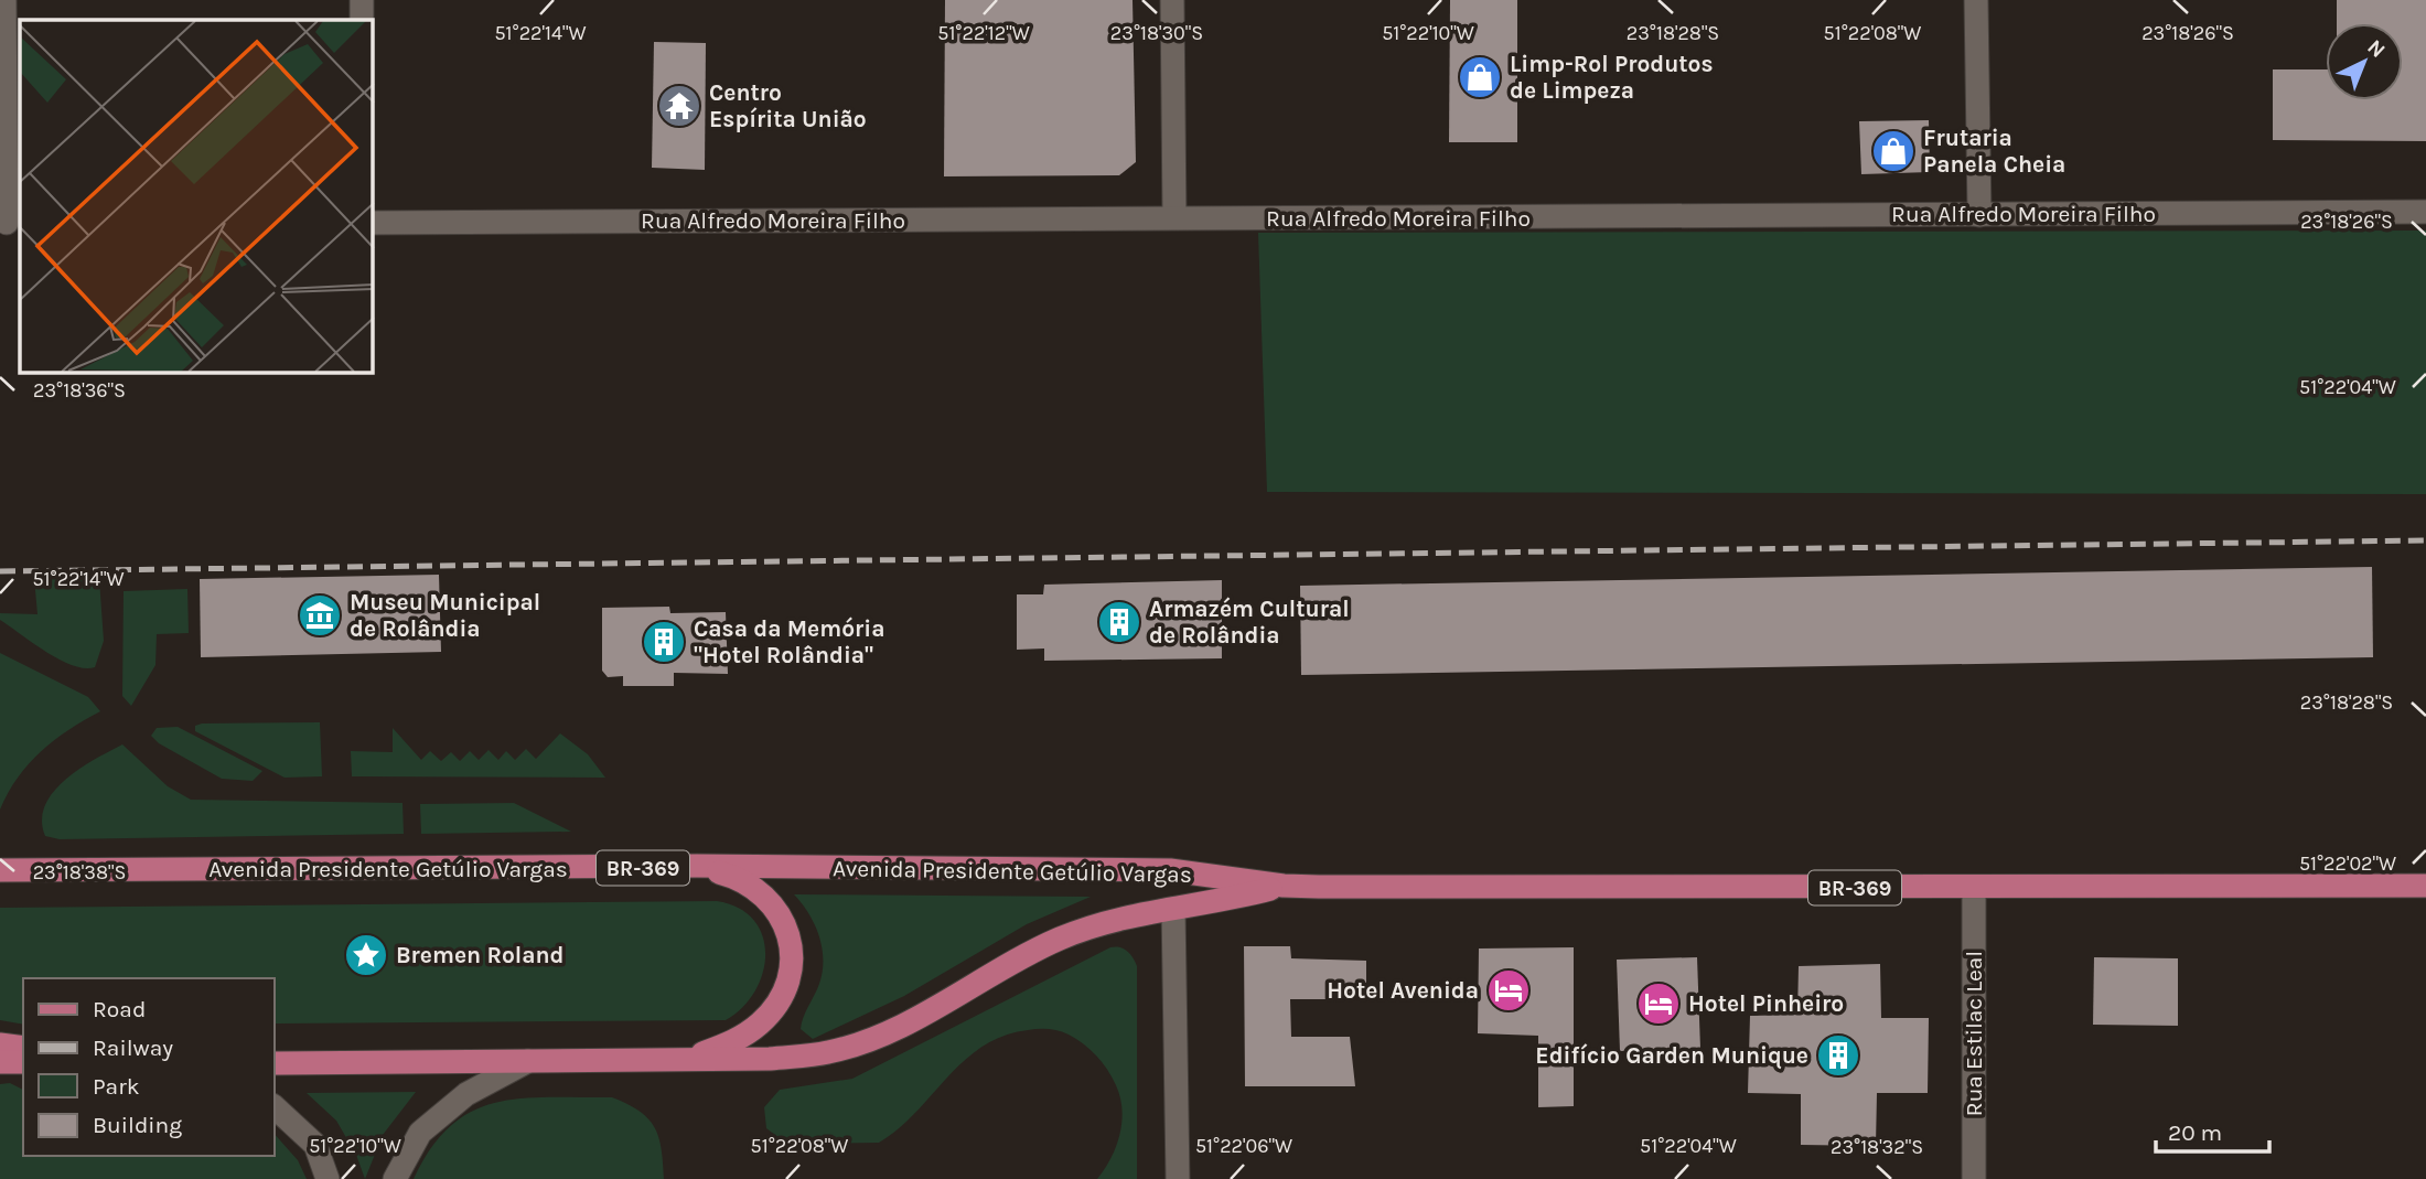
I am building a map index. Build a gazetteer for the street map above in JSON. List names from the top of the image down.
{
  "streets": {
    "main road": ["BR-369", "Avenida Presidente Getúlio Vargas"],
    "street": ["Rua Alfredo Moreira Filho", "Rua Estilac Leal"]
  },
  "crossings": [
    ["Avenida Presidente Getúlio Vargas", "Rua Estilac Leal"]
  ],
  "places": {
    "shop": ["Limp-Rol Produtos de Limpeza", "Frutaria Panela Cheia"],
    "temple": ["Centro Espírita União"],
    "museum": ["Museu Municipal de Rolândia"],
    "building": ["Armazém Cultural de Rolândia", "Casa da Memória \"Hotel Rolândia\"", "Edifício Garden Munique"],
    "place": ["Bremen Roland"],
    "hotel": ["Hotel Avenida", "Hotel Pinheiro"]
  },
  "legend": [
    "Road",
    "Railway",
    "Park",
    "Building"
  ],
  "scale_bar": "20 m",
  "north": "top right",
  "coordinates": [
    "23°18'28\"S",
    "23°18'30\"S",
    "23°18'26\"S",
    "51°22'12\"W",
    "51°22'10\"W",
    "51°22'08\"W",
    "51°22'14\"W",
    "51°22'04\"W",
    "23°18'36\"S",
    "51°22'02\"W",
    "23°18'38\"S",
    "51°22'06\"W",
    "23°18'32\"S"
  ]
}
